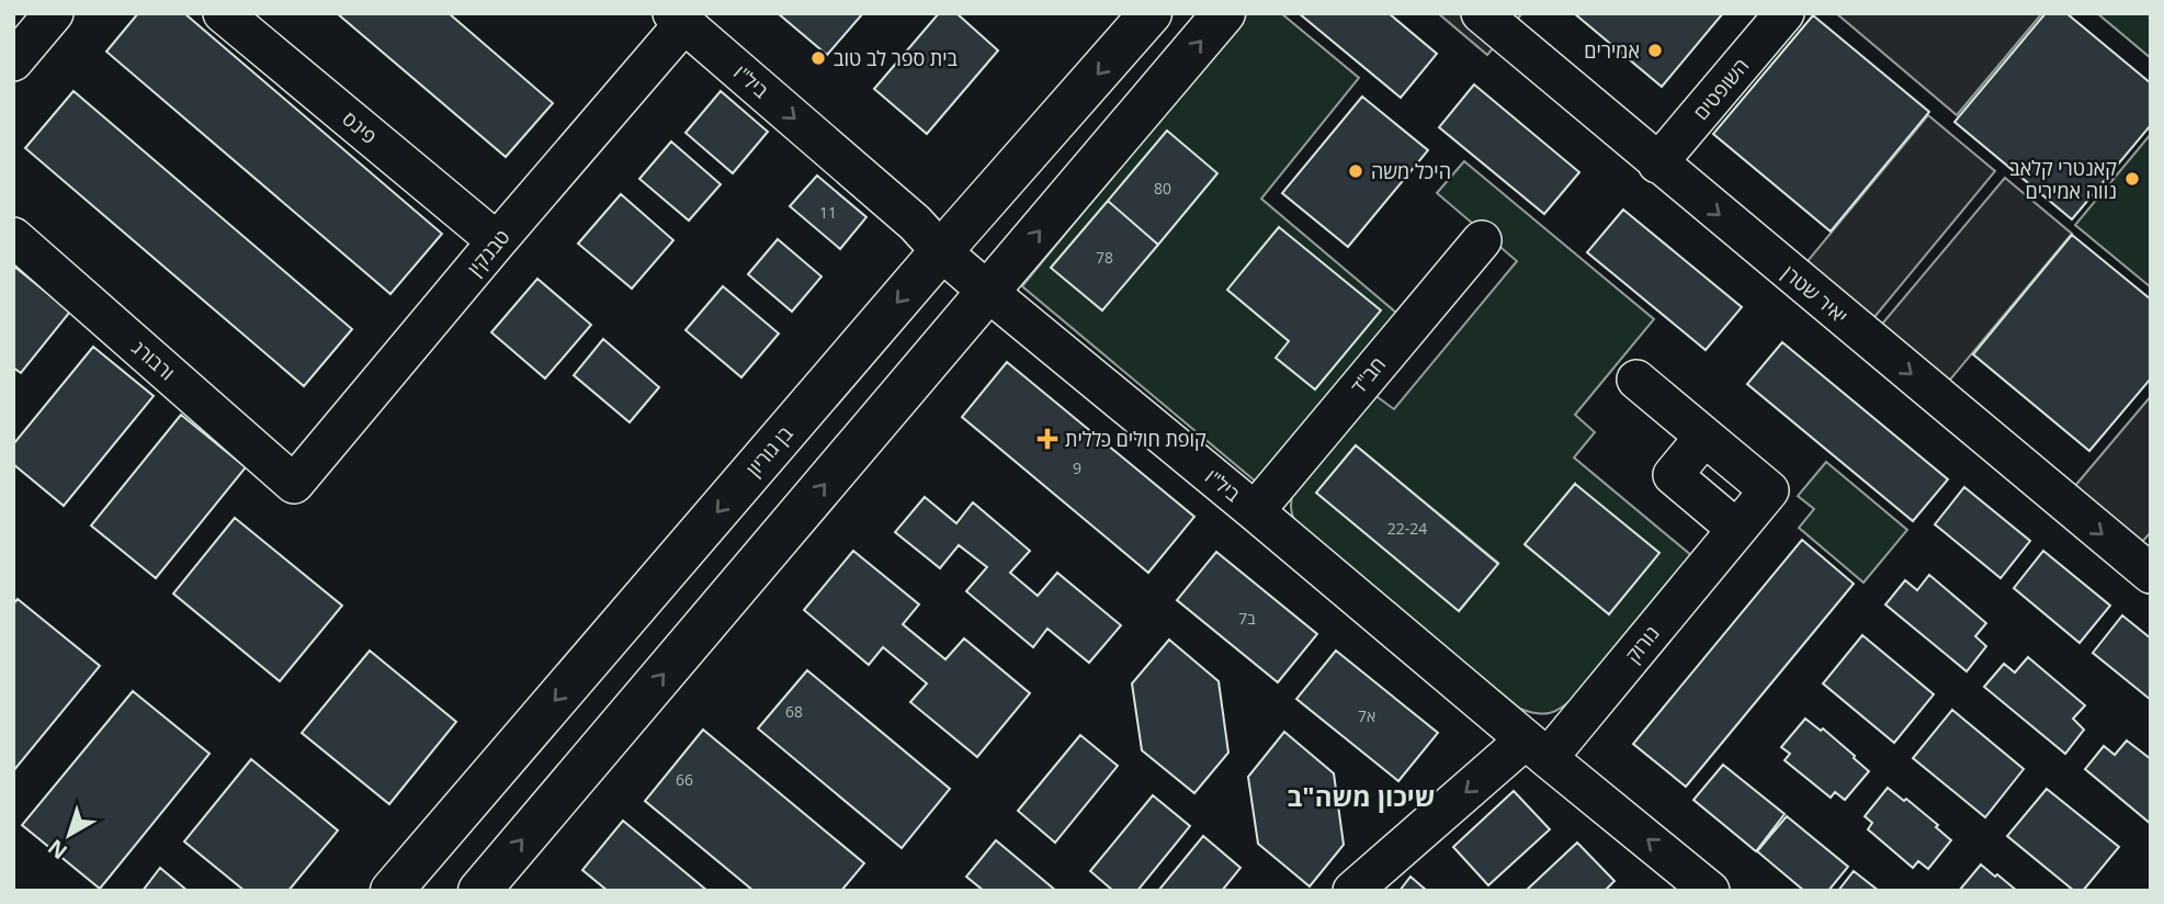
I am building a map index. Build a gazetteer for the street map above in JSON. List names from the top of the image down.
{
  "streets": {
    "main road": ["בן גוריון"],
    "street": [
      "ביל\"ו",
      "השופטים",
      "פינס",
      "טבנקין",
      "יאיר שטרן",
      "ורבורג",
      "חב\"ד",
      "נורוק"
    ]
  },
  "crossings": [
    ["ביל\"ו", "טבנקין"],
    ["ביל\"ו", "חב\"ד"],
    ["ביל\"ו", "בן גוריון"],
    ["ביל\"ו", "נורוק"],
    ["השופטים", "יאיר שטרן"],
    ["פינס", "טבנקין"],
    ["טבנקין", "ורבורג"]
  ],
  "one_way": ["יאיר שטרן"],
  "districts": ["שיכון משה\"ב"],
  "places": {
    "other": [
      "אמירים",
      "בית ספר לב טוב",
      "היכל משה",
      "קאנטרי קלאב נווה אמירים"
    ],
    "health": ["קופת חולים כללית"]
  },
  "house_numbers": [
    "80",
    "11",
    "78",
    "9",
    "22-24",
    "7ב",
    "68",
    "7א",
    "66"
  ],
  "north": "bottom left"
}
